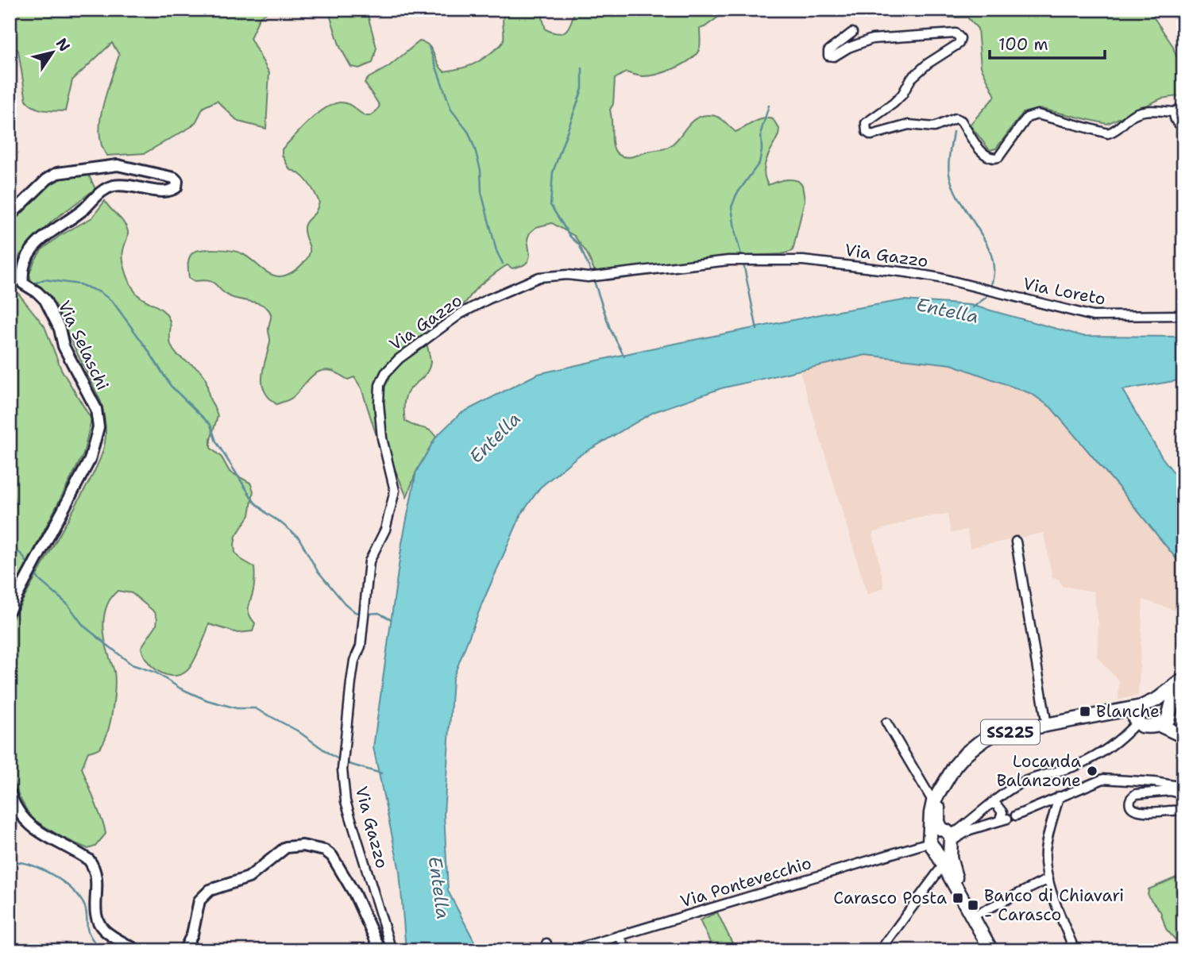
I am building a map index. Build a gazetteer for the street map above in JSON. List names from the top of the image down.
{
  "streets": {
    "main road": ["SS225"],
    "street": [
      "Via Gazzo",
      "Via Loreto",
      "Via Selaschi",
      "Via Pontevecchio"
    ]
  },
  "crossings": [
    ["Via Gazzo", "Via Loreto"],
    ["SS225", "Via Pontevecchio"]
  ],
  "water": ["Entella"],
  "places": {
    "transit": ["Blanche", "Carasco Posta", "Banco di Chiavari - Carasco"],
    "other": ["Locanda Balanzone"]
  },
  "scale_bar": "100 m",
  "north": "top right"
}
